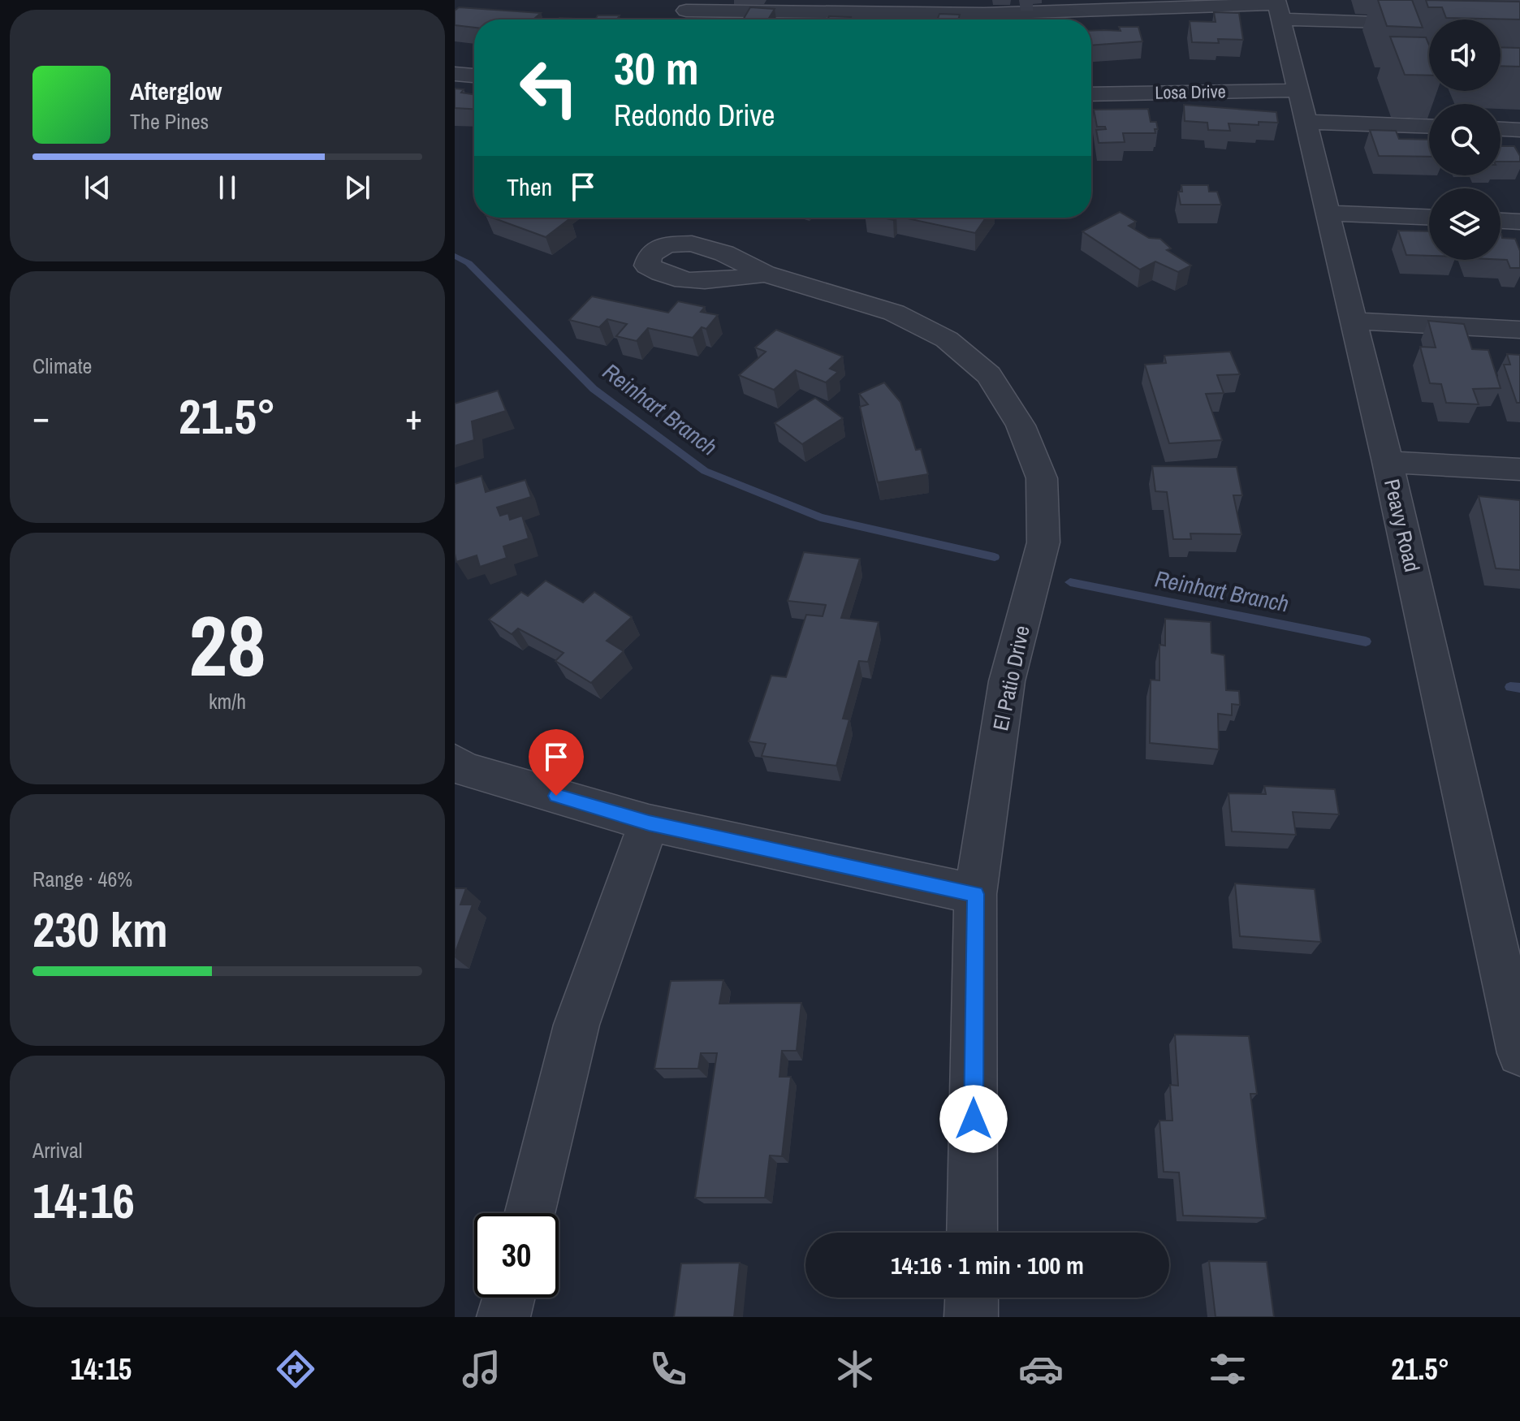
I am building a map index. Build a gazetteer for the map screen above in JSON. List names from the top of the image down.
{
  "streets": {
    "street": ["Losa Drive", "Peavy Road", "El Patio Drive"]
  },
  "crossings": [
    ["Losa Drive", "Peavy Road"]
  ],
  "water": ["Reinhart Branch"],
  "page": {
    "turn": ["30 m", "Redondo Drive"],
    "song": ["Afterglow", "The Pines"],
    "then": "Then",
    "tile": [
      "Climate",
      ["28", "km/h"],
      ["Range · 46%", "230 km"],
      ["Arrival", "14:16"]
    ],
    "heat": ["−", "21.5°", "+"],
    "limit": "30",
    "trip": "14:16 · 1 min · 100 m",
    "tabs": ["14:15", "21.5°"]
  }
}
